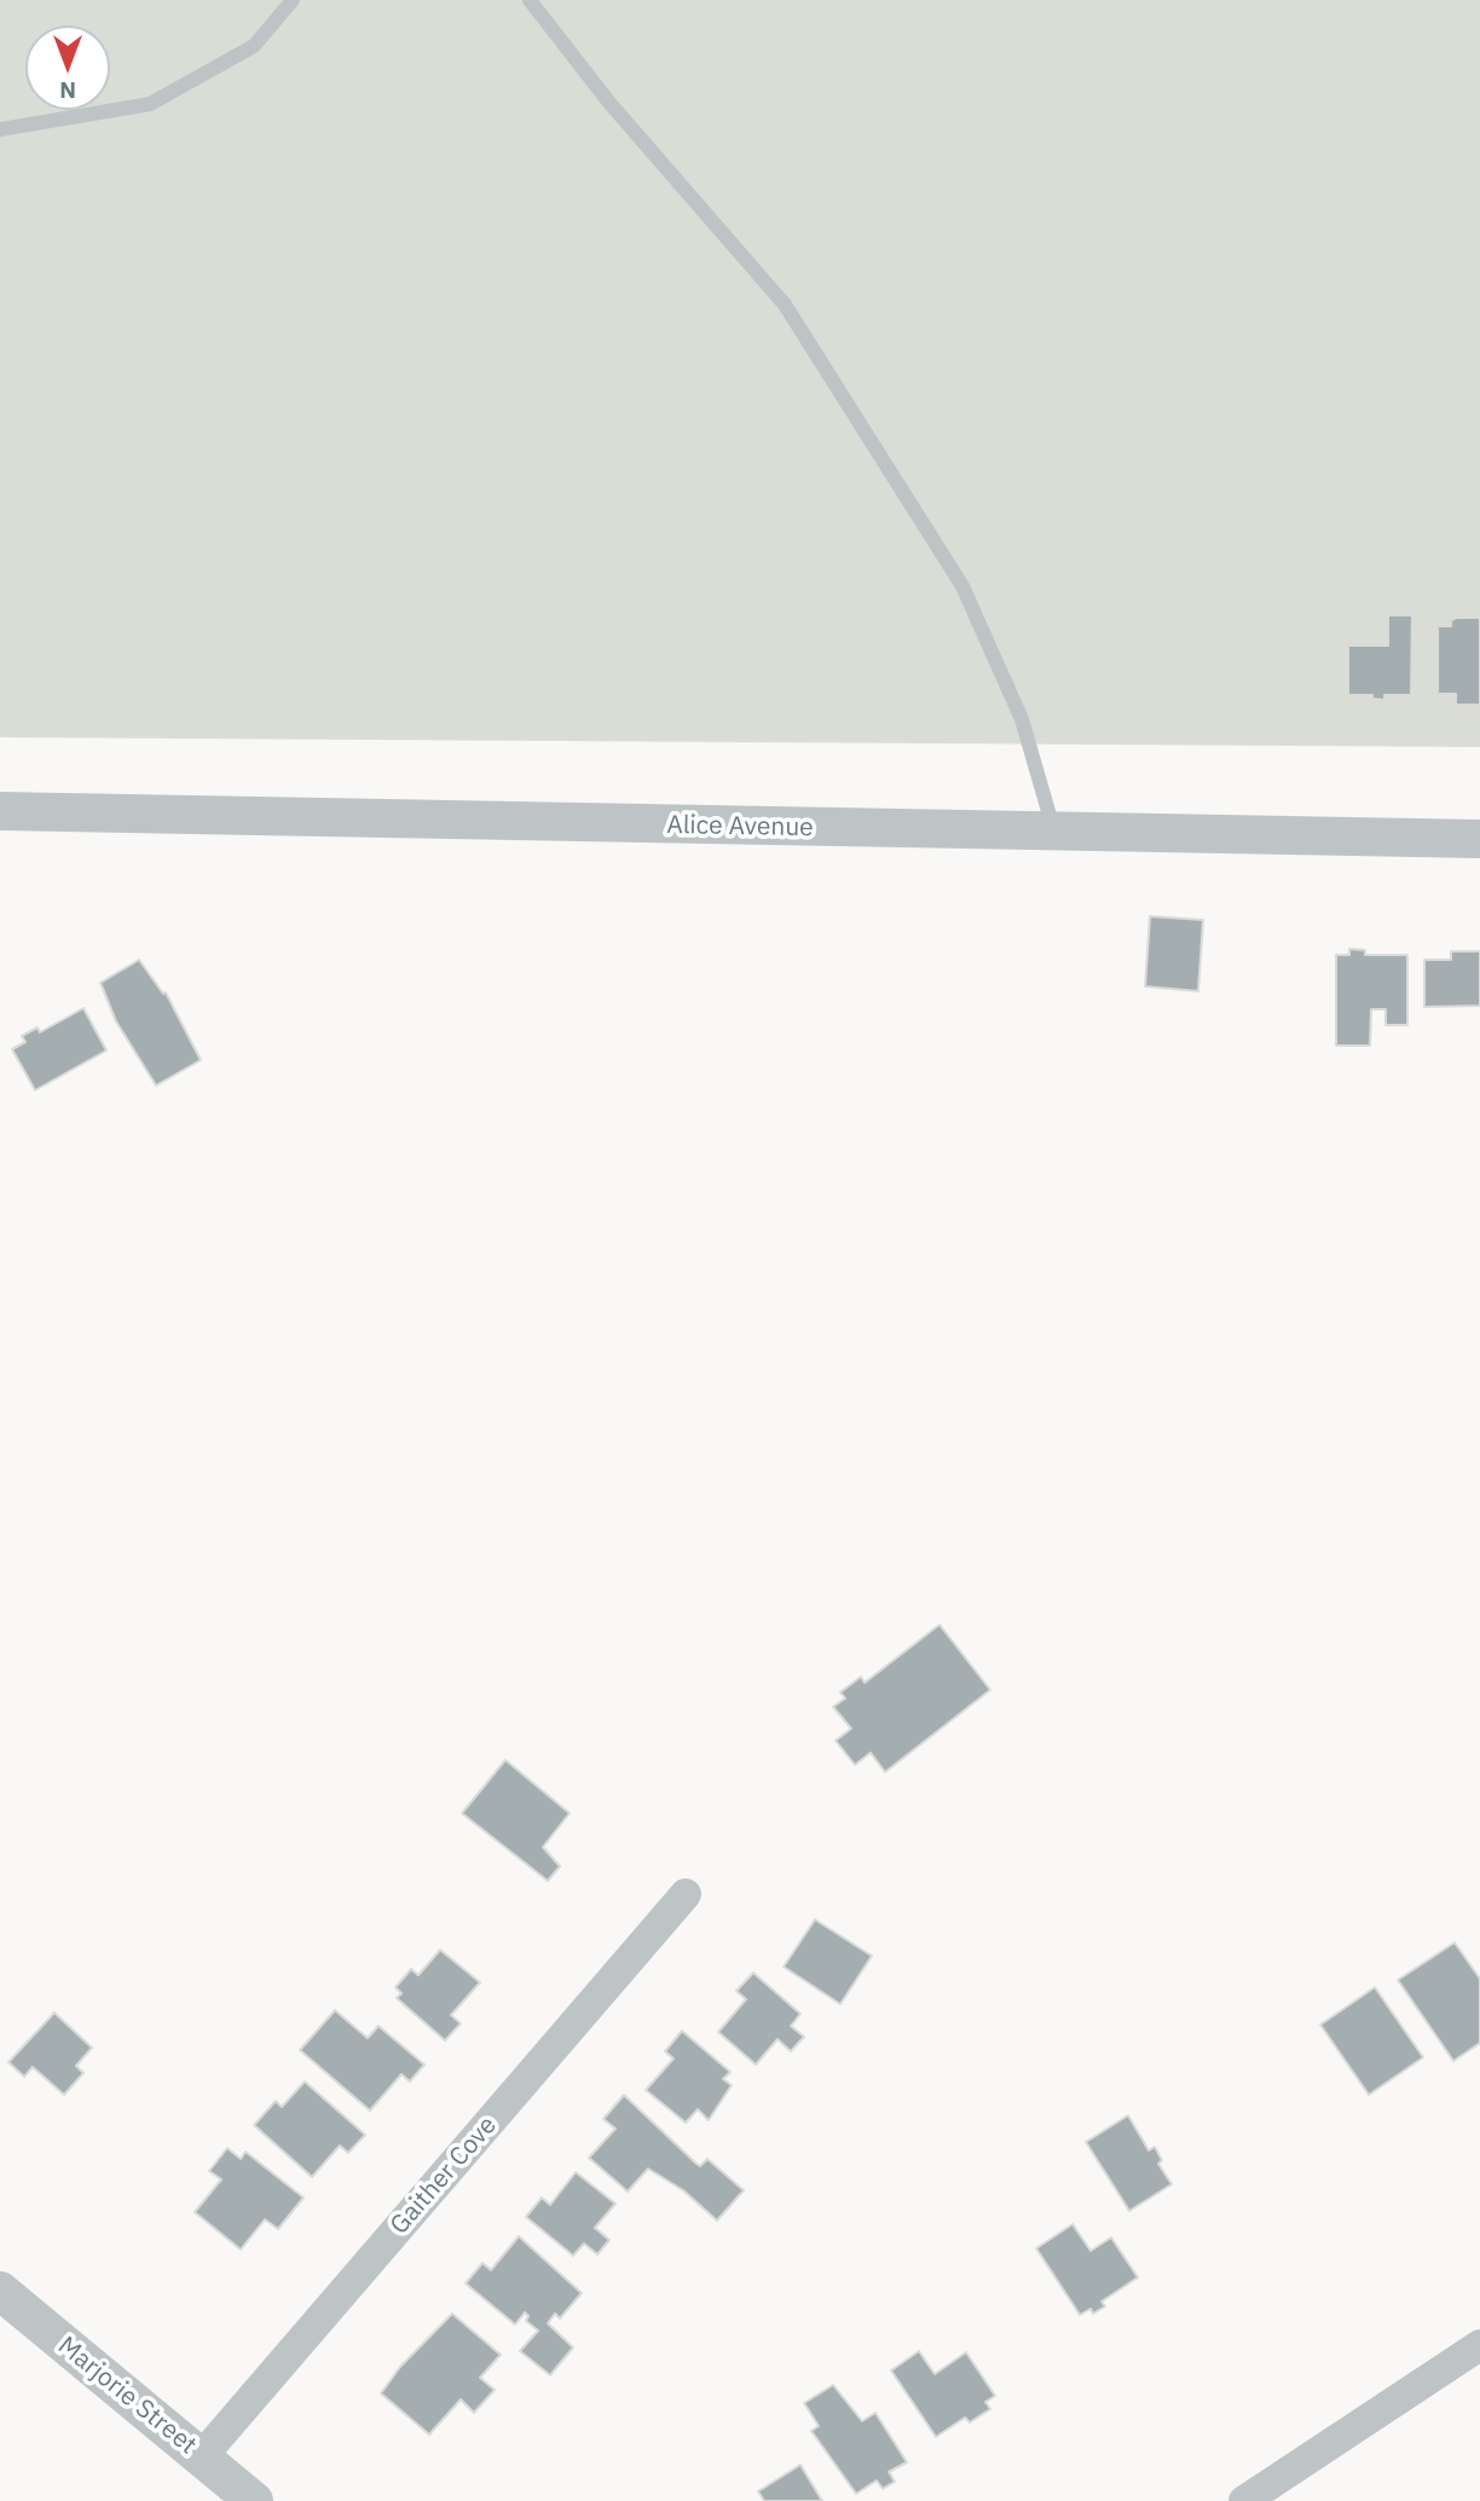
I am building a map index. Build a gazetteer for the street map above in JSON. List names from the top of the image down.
{
  "streets": {
    "street": ["Alice Avenue", "Gaither Cove", "Marjorie Street"]
  },
  "crossings": [
    ["Gaither Cove", "Marjorie Street"]
  ],
  "north": "bottom"
}
